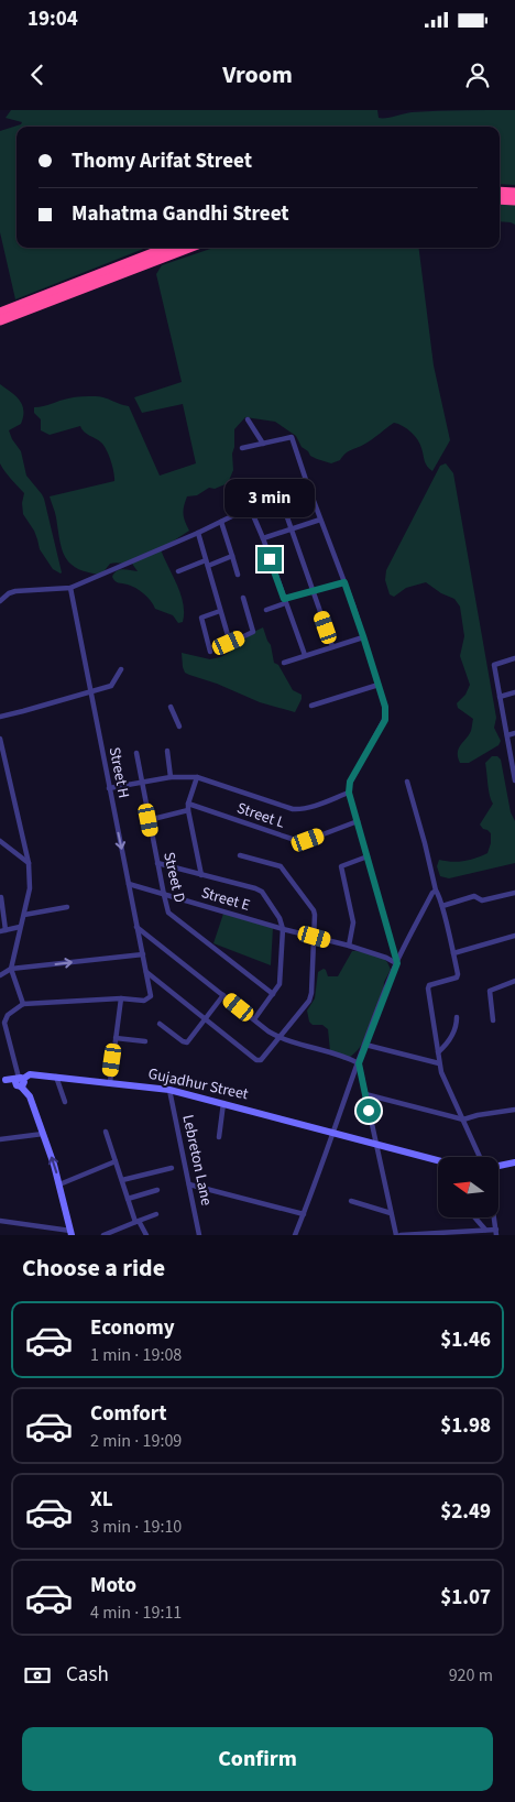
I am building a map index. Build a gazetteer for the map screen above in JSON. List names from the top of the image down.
{
  "streets": {
    "street": [
      "Street H",
      "Street L",
      "Street D",
      "Street E",
      "Gujadhur Street",
      "Lebreton Lane"
    ]
  },
  "crossings": [
    ["Street H", "Street E"],
    ["Street D", "Street E"],
    ["Gujadhur Street", "Lebreton Lane"]
  ],
  "north": "left",
  "page": {
    "status": "19:04",
    "header": "Vroom",
    "banner": ["Thomy Arifat Street", "Mahatma Gandhi Street"],
    "bubble": "3 min",
    "heading": "Choose a ride",
    "list": [
      {
        "name": "Economy",
        "note": "1 min · 19:08",
        "value": "$1.46"
      },
      {
        "name": "Comfort",
        "note": "2 min · 19:09",
        "value": "$1.98"
      },
      {
        "name": "XL",
        "note": "3 min · 19:10",
        "value": "$2.49"
      },
      {
        "name": "Moto",
        "note": "4 min · 19:11",
        "value": "$1.07"
      }
    ],
    "pay": ["Cash", "920 m"],
    "buttons": "Confirm"
  }
}
